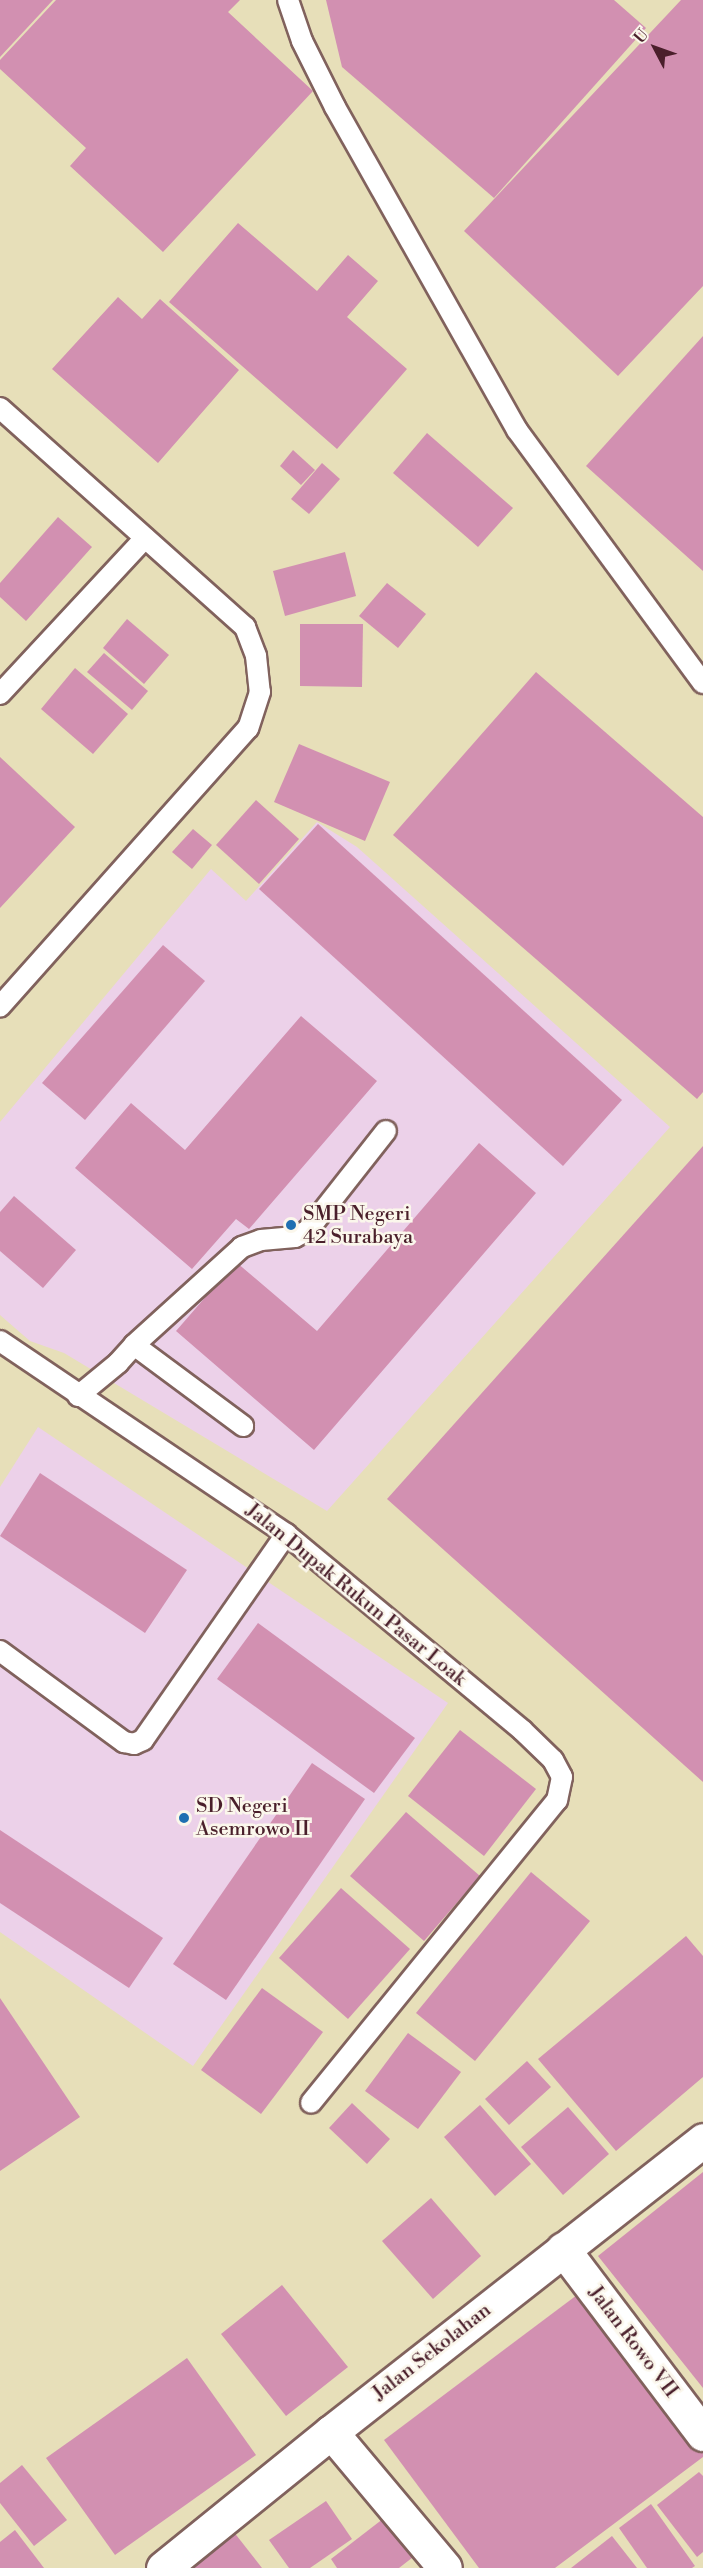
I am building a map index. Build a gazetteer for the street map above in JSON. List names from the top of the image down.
{
  "streets": {
    "street": ["Jalan Rowo VII", "Jalan Sekolahan"],
    "lane": ["Jalan Dupak Rukun Pasar Loak"]
  },
  "crossings": [
    ["Jalan Rowo VII", "Jalan Sekolahan"]
  ],
  "places": ["SMP Negeri 42 Surabaya", "SD Negeri Asemrowo II"],
  "north": "top left"
}
